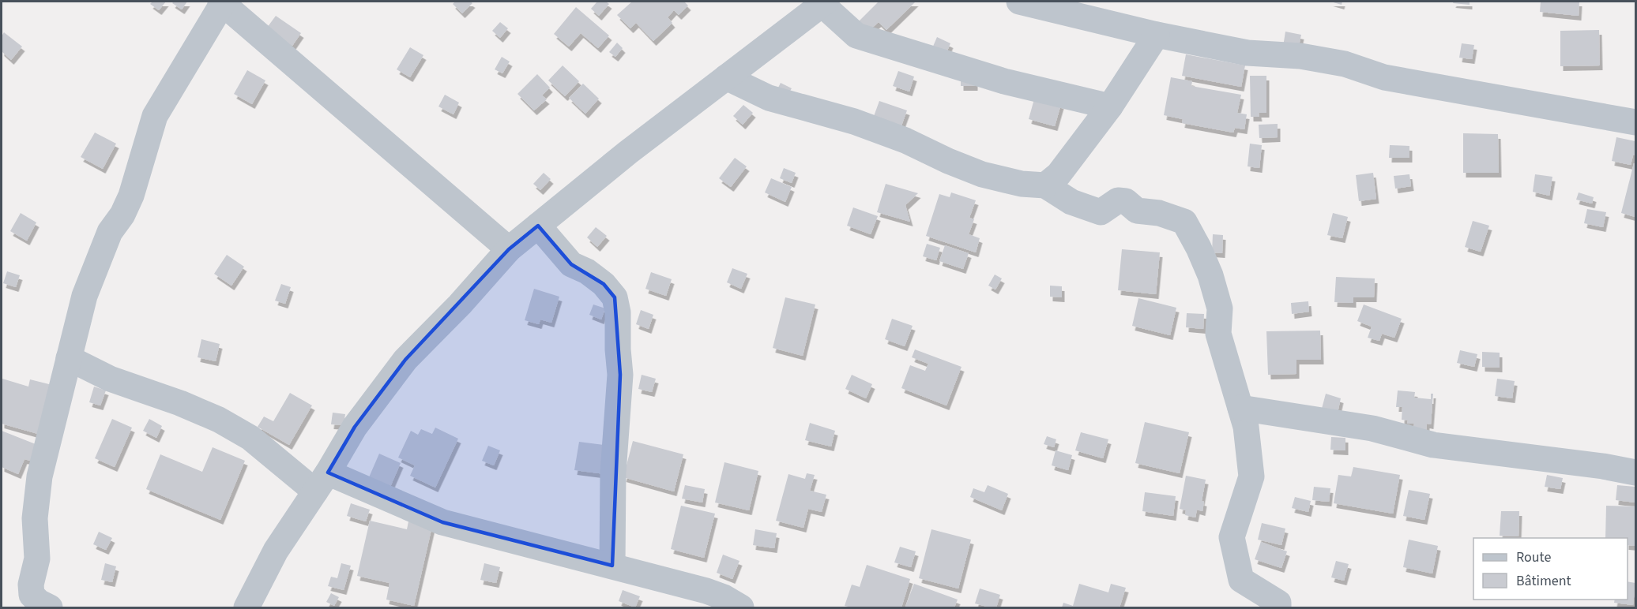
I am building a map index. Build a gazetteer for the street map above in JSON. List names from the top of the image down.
{
  "legend": ["Route", "Bâtiment"]
}
